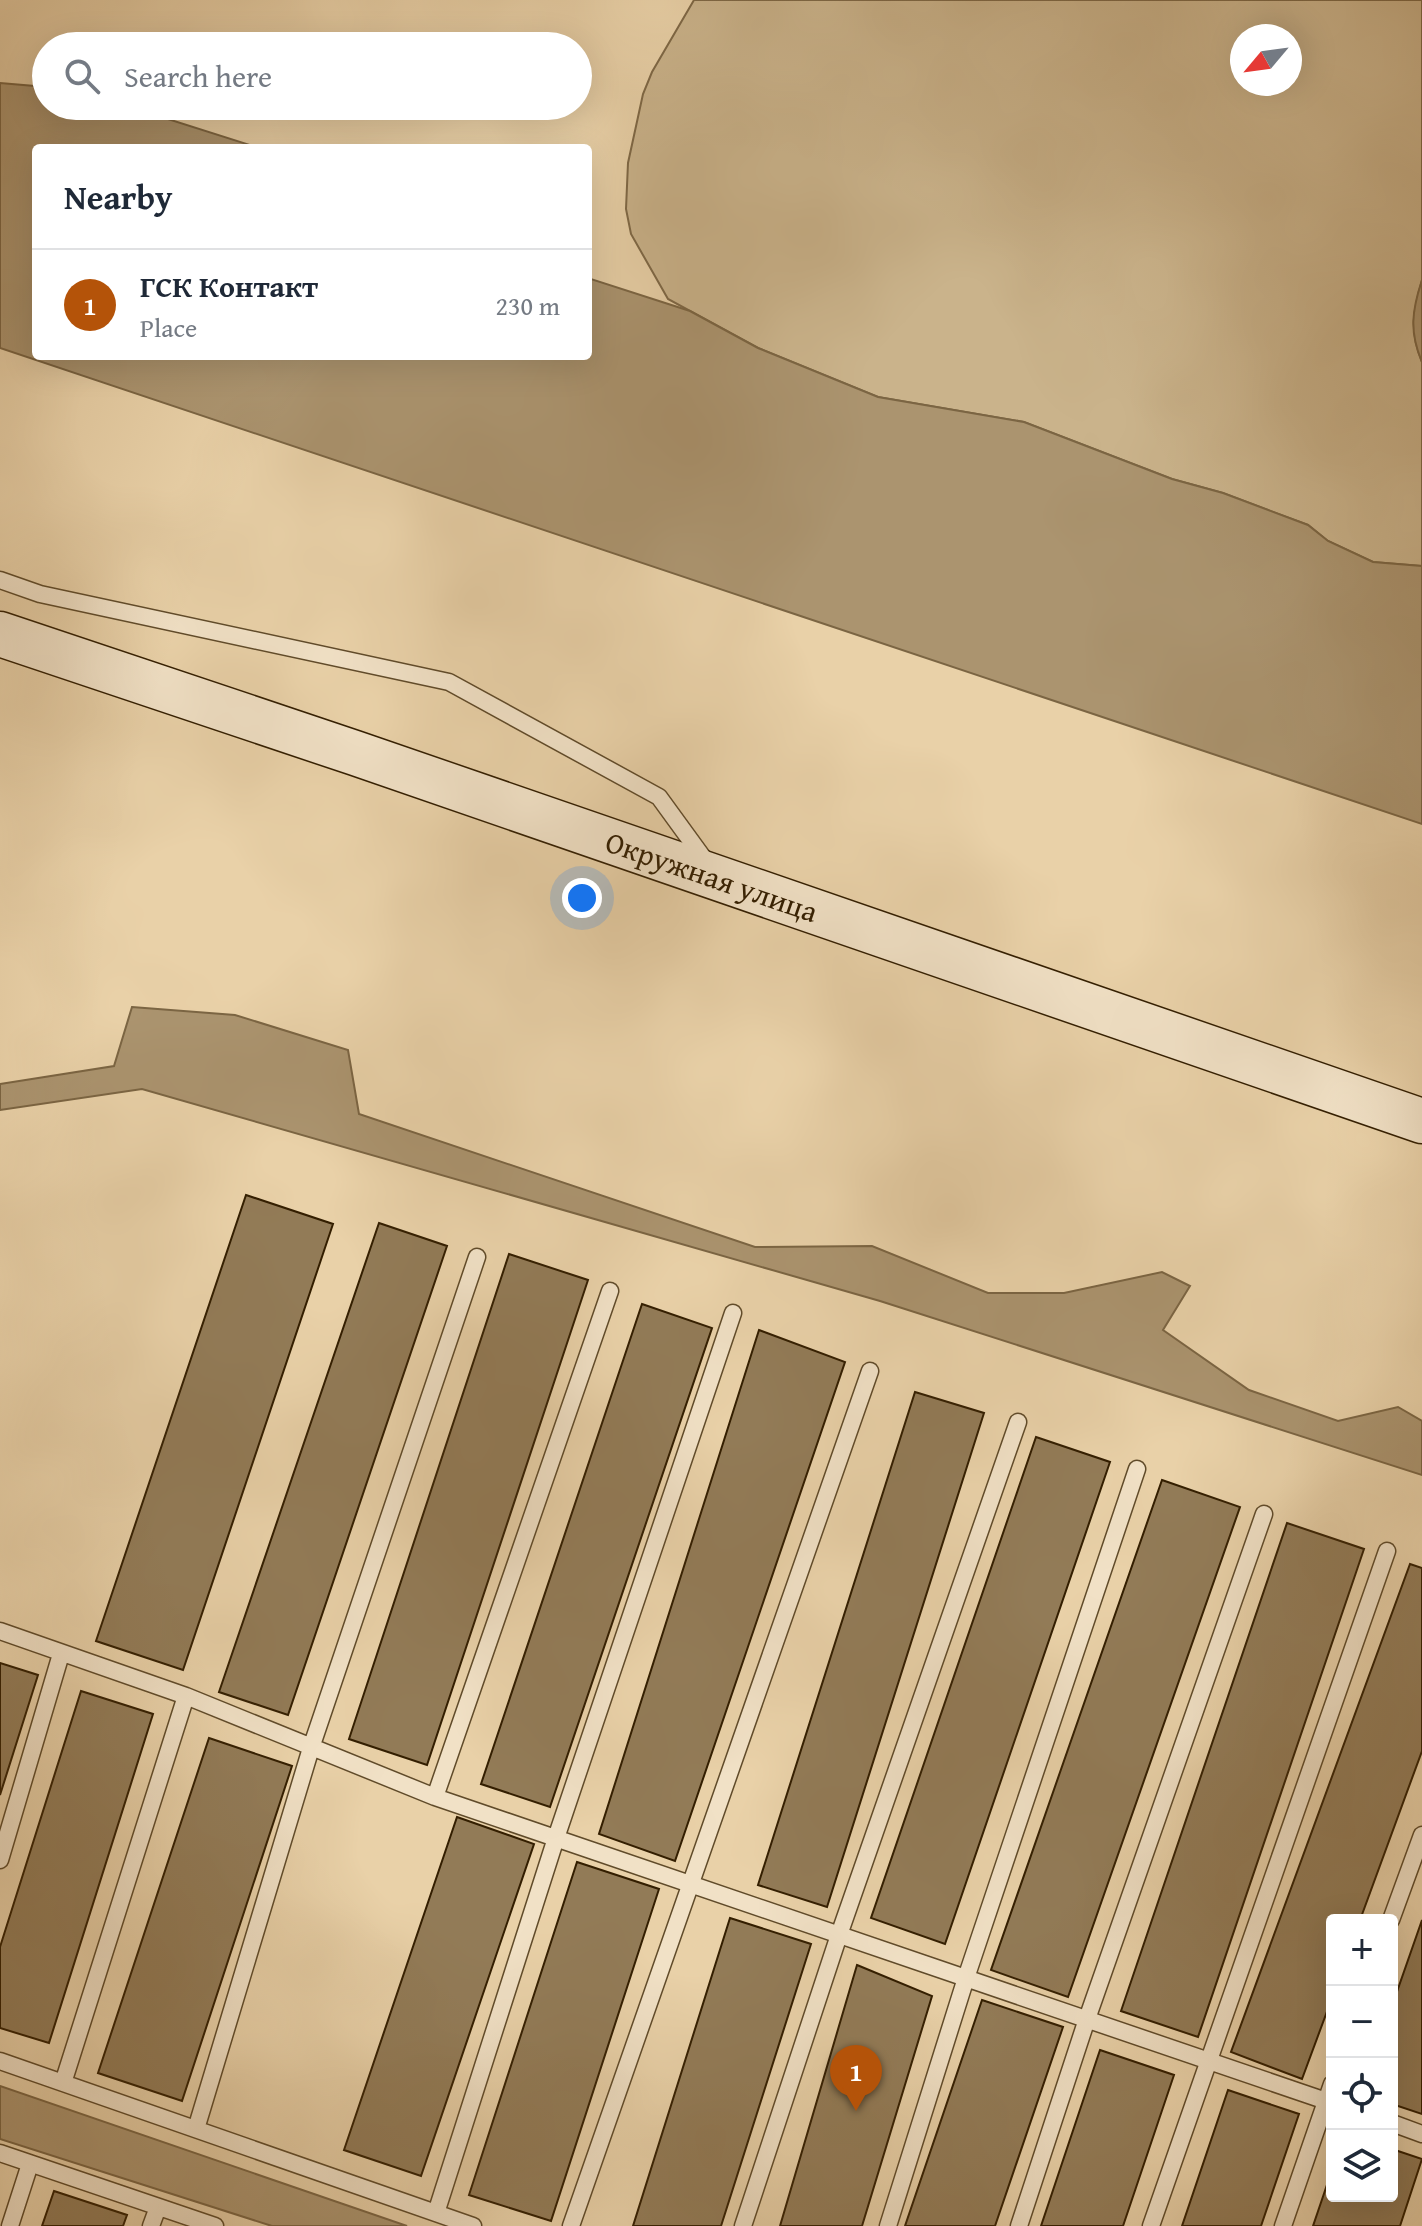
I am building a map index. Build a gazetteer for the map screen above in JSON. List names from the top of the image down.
{
  "streets": {
    "main road": ["Окружная улица"]
  },
  "north": "bottom left",
  "page": {
    "search": "Search here",
    "heading": "Nearby",
    "list": [
      {
        "mark": "1",
        "name": "ГСК Контакт",
        "note": "Place",
        "value": "230 m"
      }
    ],
    "map_buttons": ["+", "−"],
    "pins": "1"
  }
}
